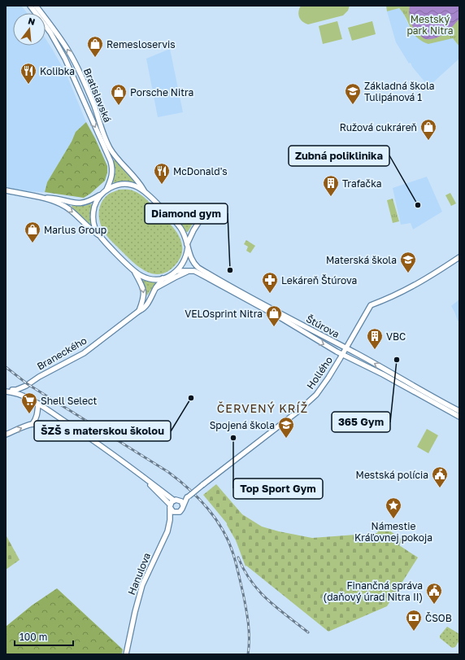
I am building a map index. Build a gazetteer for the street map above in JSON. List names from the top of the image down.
{
  "streets": {
    "main road": [
      "Bratislavská",
      "Štúrova",
      "Braneckého",
      "Hollého",
      "Hanulova"
    ]
  },
  "crossings": [
    ["Bratislavská", "Štúrova"],
    ["Bratislavská", "Braneckého"],
    ["Štúrova", "Braneckého"],
    ["Štúrova", "Hollého"],
    ["Hollého", "Hanulova"]
  ],
  "districts": ["ČERVENÝ KRÍŽ"],
  "parks": ["Mestský park Nitra"],
  "places": {
    "shop": [
      "Remesloservis",
      "Porsche Nitra",
      "Ružová cukráreň",
      "Marlus Group",
      "VELOsprint Nitra"
    ],
    "restaurant": ["Kolibka", "McDonald's"],
    "school or university": ["Základná škola Tulipánová 1", "Materská škola", "Spojená škola"],
    "building": ["Trafačka", "VBC"],
    "other": [
      "Zubná poliklinika",
      "Diamond gym",
      "365 Gym",
      "ŠZŠ s materskou školou",
      "Top Sport Gym"
    ],
    "pharmacy": ["Lekáreň Štúrova"],
    "supermarket": ["Shell Select"],
    "public building": ["Mestská polícia", "Finančná správa (daňový úrad Nitra II)"],
    "place": ["Námestie Kráľovnej pokoja"],
    "bank": ["ČSOB"]
  },
  "scale_bar": "100 m",
  "north": "top"
}
